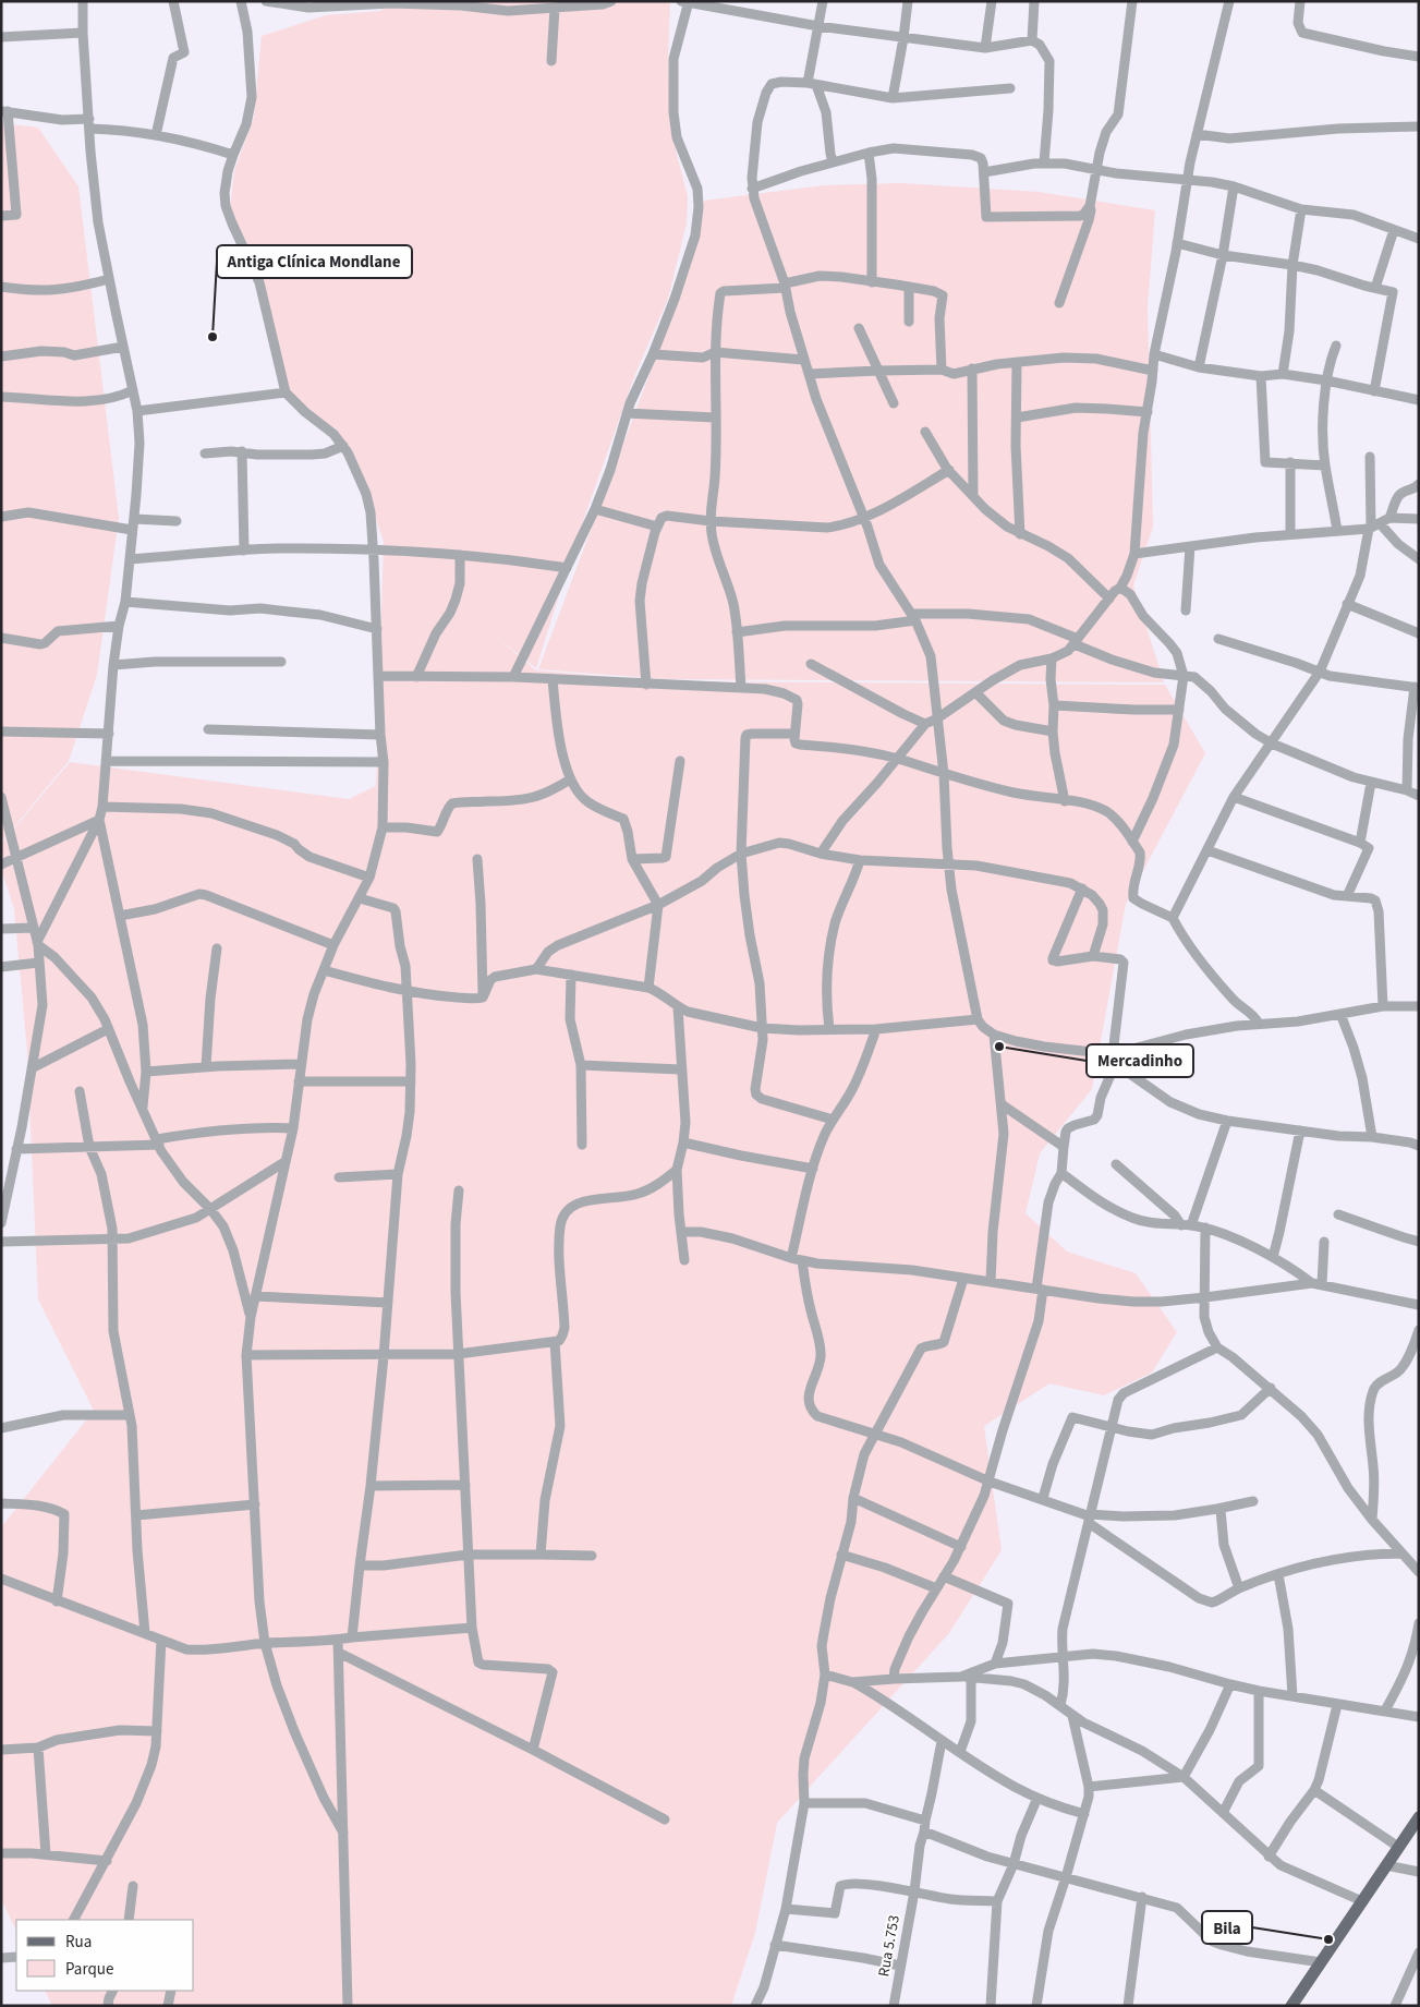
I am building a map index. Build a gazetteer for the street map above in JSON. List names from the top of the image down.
{
  "streets": {
    "street": ["Rua 5.753"]
  },
  "places": ["Antiga Clínica Mondlane", "Mercadinho", "Bila"],
  "legend": ["Rua", "Parque"]
}
